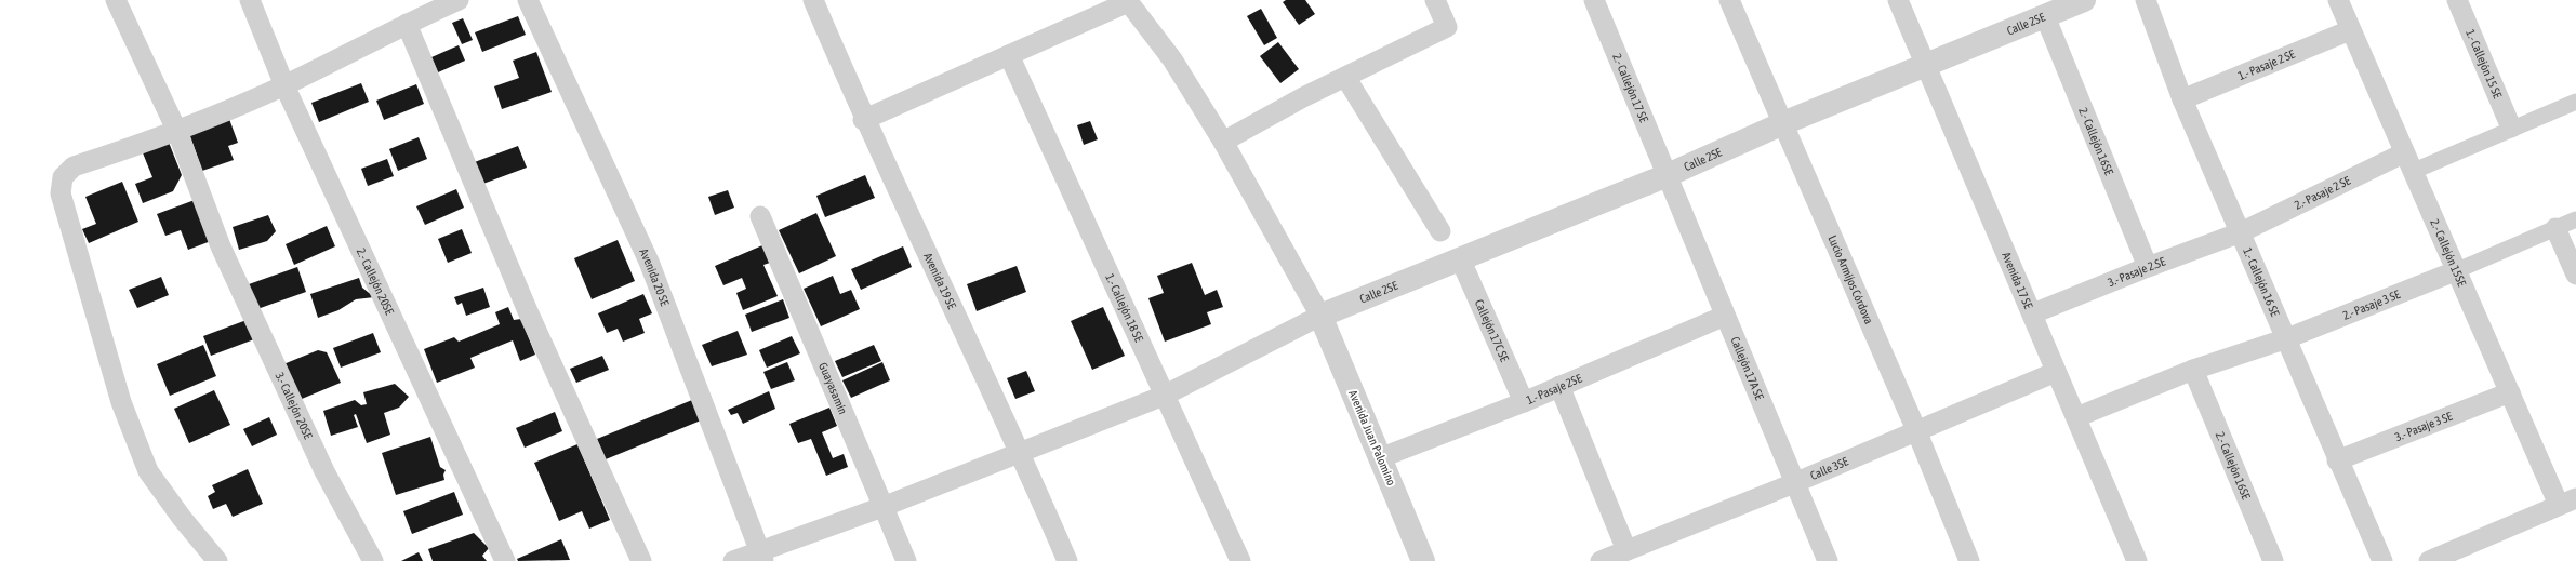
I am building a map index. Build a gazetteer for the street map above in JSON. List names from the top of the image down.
{
  "streets": {
    "street": [
      "Calle 2SE",
      "1.- Callejón 15 SE",
      "1.- Pasaje 2 SE",
      "2.- Callejón 17 SE",
      "2.- Callejón 16SE",
      "2.- Pasaje 2 SE",
      "2.- Callejón 15SE",
      "3.- Pasaje 2.SE",
      "Avenida 20 SE",
      "Lucio Armijos Córdova",
      "Avenida 17 SE",
      "2.- Callejón 20SE",
      "Avenida 19 SE",
      "1.- Callejón 16 SE",
      "2.- Pasaje 3 SE",
      "1.- Callejón 18 SE",
      "Callejón 17C SE",
      "Callejón 17A SE",
      "1.- Pasaje 2SE",
      "Guayasamín",
      "3.- Callejón 20SE",
      "3.- Pasaje 3 SE",
      "Avenida Juan Palomino",
      "Calle 3SE"
    ]
  },
  "crossings": [
    ["Calle 2SE", "2.- Callejón 17 SE"],
    ["Calle 2SE", "2.- Callejón 16SE"],
    ["Calle 2SE", "Lucio Armijos Córdova"],
    ["Calle 2SE", "Avenida 17 SE"],
    ["Calle 2SE", "Callejón 17C SE"],
    ["Calle 2SE", "Callejón 17A SE"],
    ["Calle 2SE", "Avenida Juan Palomino"],
    ["1.- Pasaje 2 SE", "2.- Callejón 15SE"],
    ["1.- Pasaje 2 SE", "1.- Callejón 16 SE"],
    ["2.- Callejón 17 SE", "Callejón 17A SE"],
    ["2.- Callejón 16SE", "3.- Pasaje 2.SE"],
    ["2.- Callejón 16SE", "2.- Pasaje 3 SE"],
    ["2.- Pasaje 2 SE", "2.- Callejón 15SE"],
    ["2.- Pasaje 2 SE", "3.- Pasaje 2.SE"],
    ["2.- Pasaje 2 SE", "1.- Callejón 16 SE"],
    ["2.- Callejón 15SE", "2.- Pasaje 3 SE"],
    ["2.- Callejón 15SE", "3.- Pasaje 3 SE"],
    ["3.- Pasaje 2.SE", "Avenida 17 SE"],
    ["3.- Pasaje 2.SE", "1.- Callejón 16 SE"],
    ["Lucio Armijos Córdova", "Calle 3SE"],
    ["Avenida 17 SE", "Calle 3SE"],
    ["1.- Callejón 16 SE", "2.- Pasaje 3 SE"],
    ["1.- Callejón 16 SE", "3.- Pasaje 3 SE"],
    ["Callejón 17C SE", "1.- Pasaje 2SE"],
    ["Callejón 17A SE", "1.- Pasaje 2SE"],
    ["Callejón 17A SE", "Calle 3SE"],
    ["1.- Pasaje 2SE", "Avenida Juan Palomino"]
  ]
}
